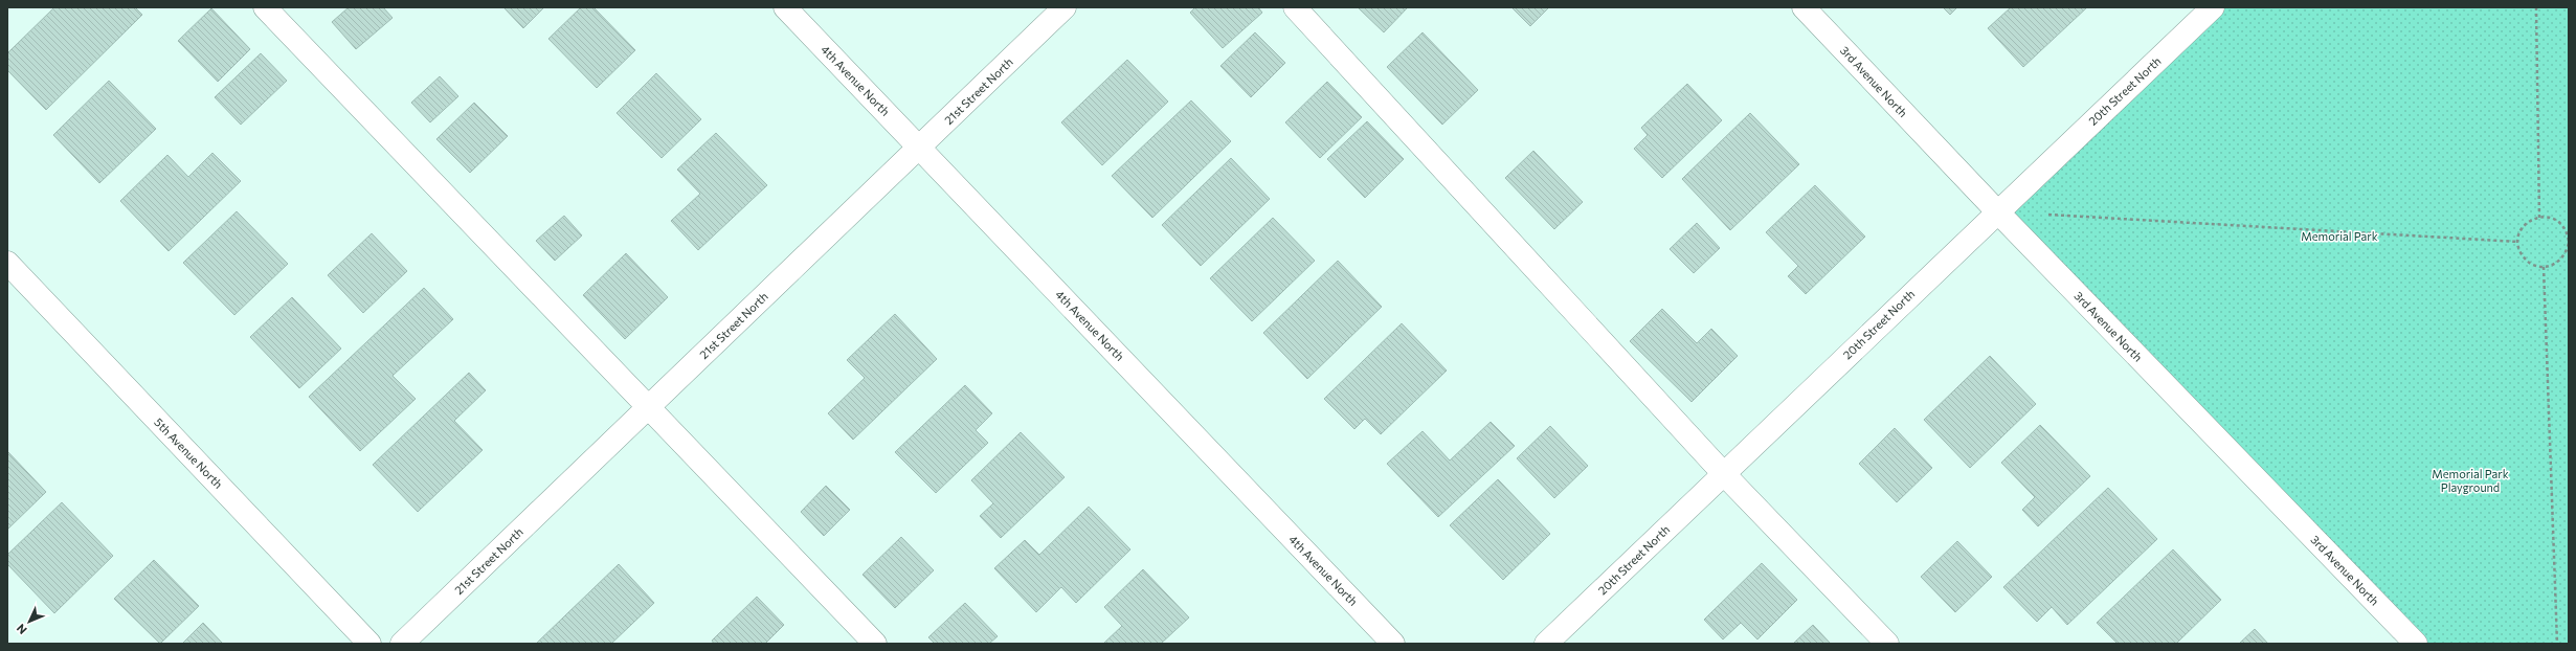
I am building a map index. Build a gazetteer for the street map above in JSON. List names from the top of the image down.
{
  "streets": {
    "street": [
      "4th Avenue North",
      "3rd Avenue North",
      "21st Street North",
      "20th Street North",
      "5th Avenue North"
    ]
  },
  "crossings": [
    ["4th Avenue North", "21st Street North"],
    ["3rd Avenue North", "20th Street North"]
  ],
  "parks": ["Memorial Park", "Memorial Park Playground"],
  "north": "bottom left"
}
